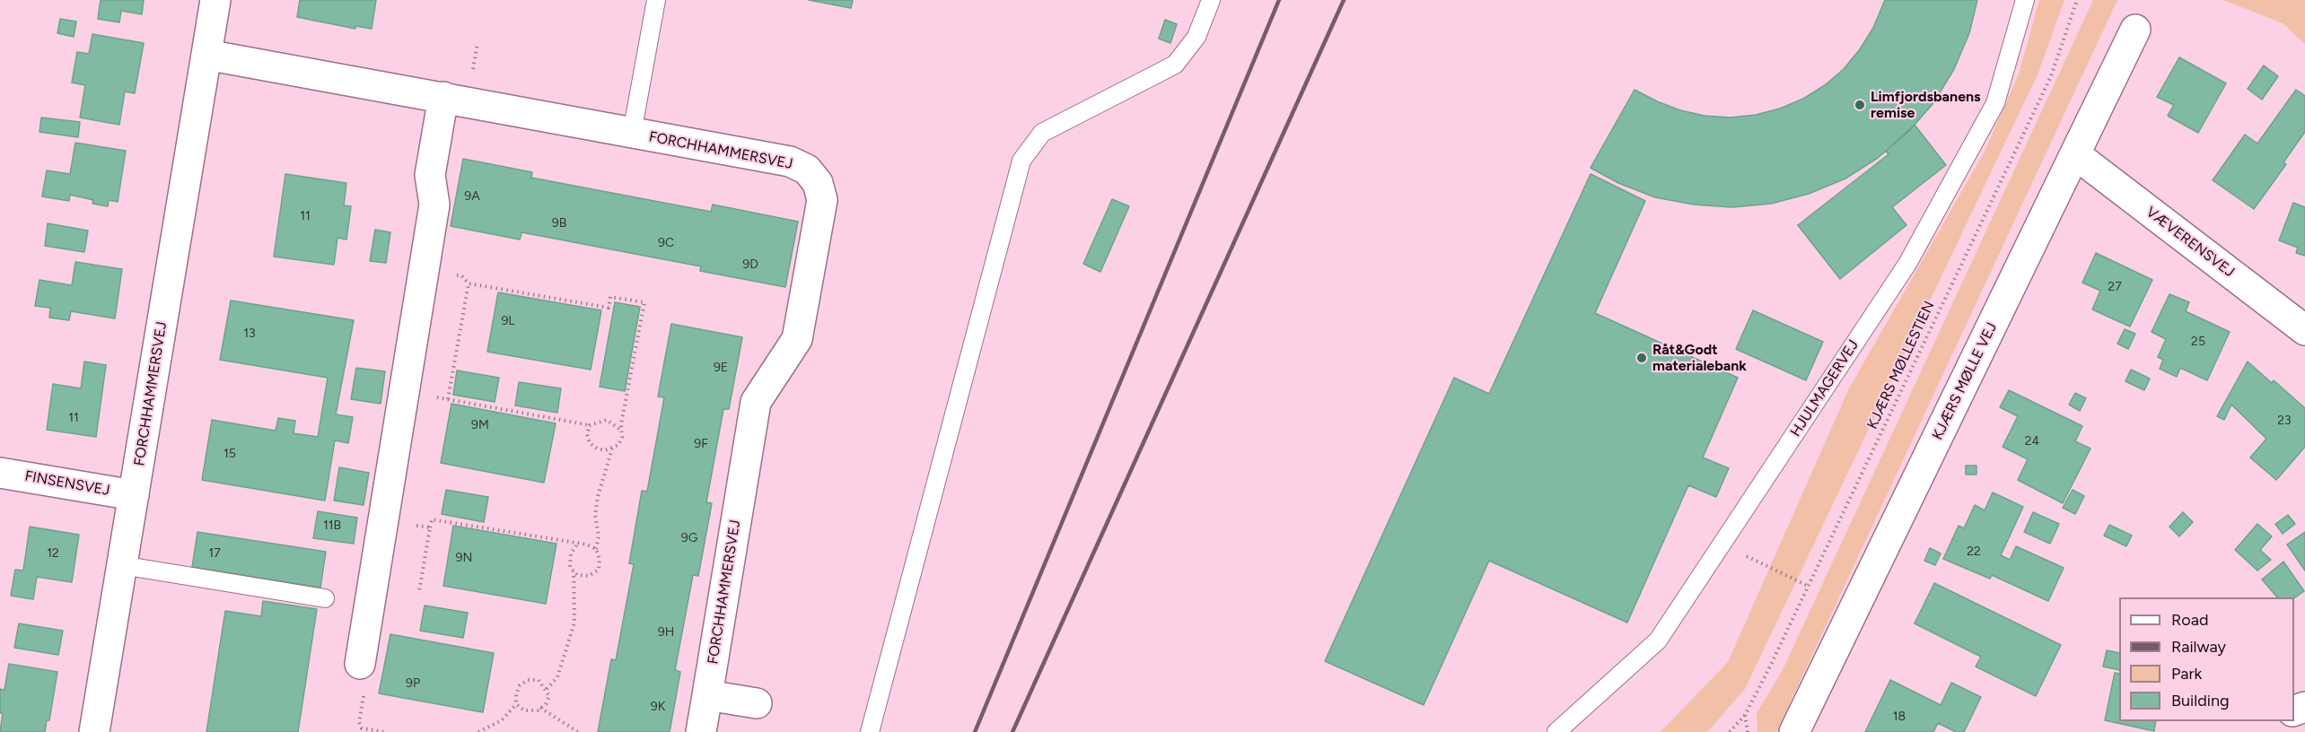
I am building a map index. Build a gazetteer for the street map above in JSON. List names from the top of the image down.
{
  "streets": {
    "street": [
      "FORCHHAMMERSVEJ",
      "VÆVERENSVEJ",
      "KJÆRS MØLLE VEJ",
      "FINSENSVEJ"
    ],
    "lane": ["HJULMAGERVEJ"],
    "path": ["KJÆRS MØLLESTIEN"]
  },
  "crossings": [
    ["FORCHHAMMERSVEJ", "FINSENSVEJ"],
    ["VÆVERENSVEJ", "KJÆRS MØLLE VEJ"]
  ],
  "places": ["Limfjordsbanens remise", "Råt&Godt materialebank"],
  "house_numbers": [
    "9A",
    "11",
    "9B",
    "9C",
    "9D",
    "27",
    "9L",
    "13",
    "25",
    "9E",
    "11",
    "23",
    "9M",
    "24",
    "9F",
    "15",
    "11B",
    "9G",
    "22",
    "12",
    "17",
    "9N",
    "9H",
    "9P",
    "9K",
    "18"
  ],
  "legend": [
    "Road",
    "Railway",
    "Park",
    "Building"
  ]
}
